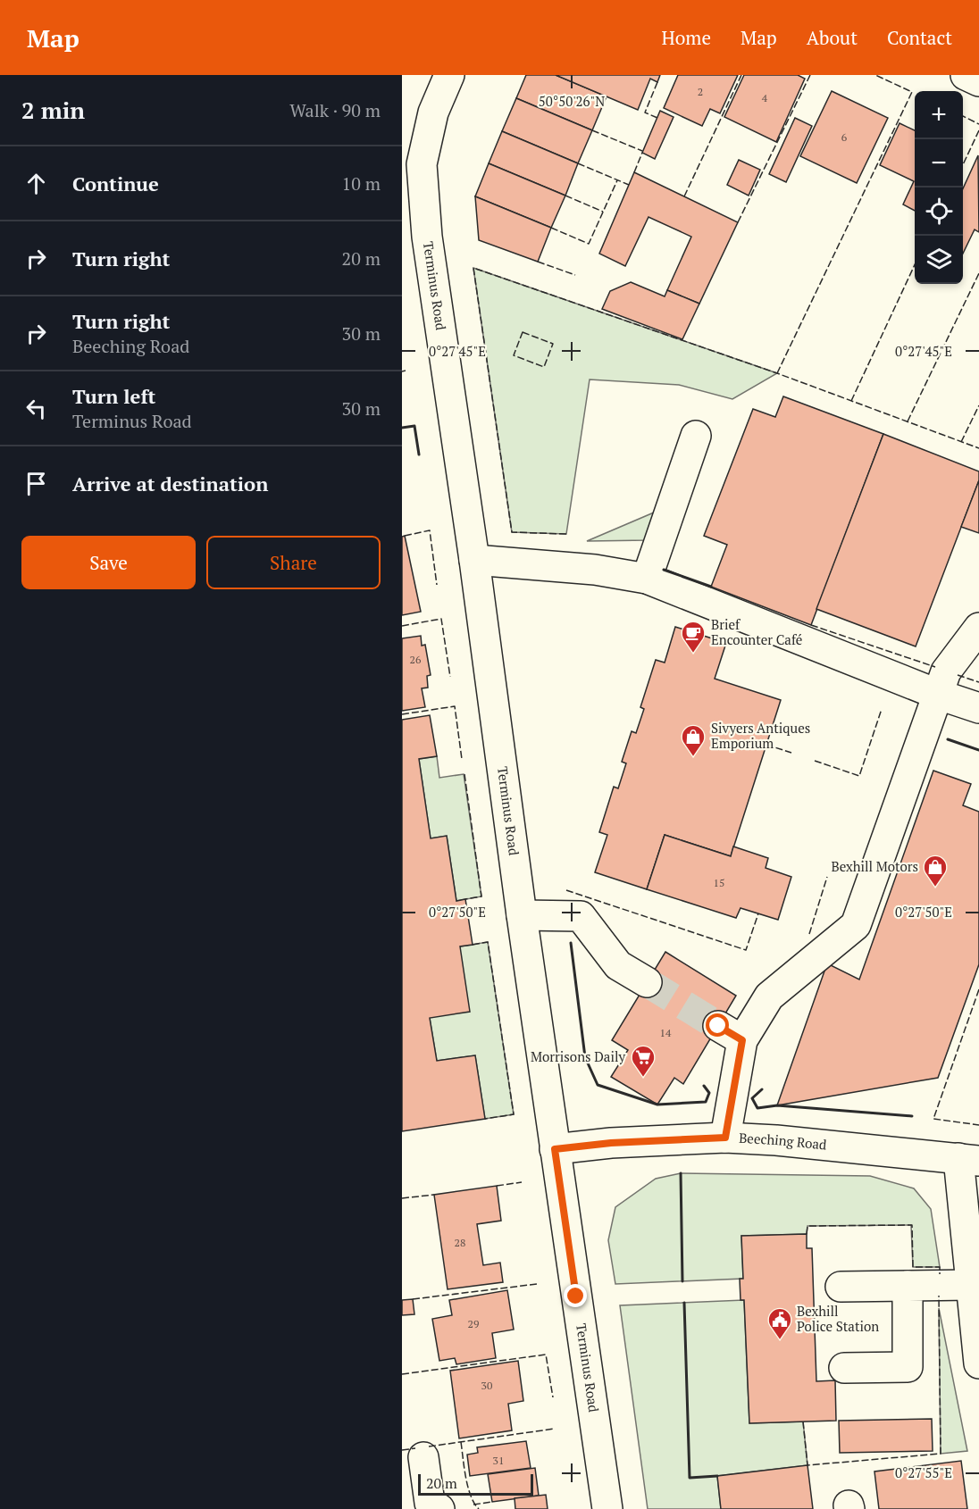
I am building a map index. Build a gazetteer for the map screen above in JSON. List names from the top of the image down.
{
  "streets": {
    "main road": ["Terminus Road", "Beeching Road"]
  },
  "crossings": [
    ["Terminus Road", "Beeching Road"]
  ],
  "places": {
    "cafe": ["Brief Encounter Café"],
    "shop": ["Sivyers Antiques Emporium", "Bexhill Motors"],
    "supermarket": ["Morrisons Daily"],
    "public building": ["Bexhill Police Station"]
  },
  "house_numbers": [
    "2",
    "4",
    "6",
    "26",
    "15",
    "14",
    "28",
    "29",
    "30",
    "31"
  ],
  "scale_bar": "20 m",
  "page": {
    "header": "Map",
    "nav": [
      "Home",
      "Map",
      "About",
      "Contact"
    ],
    "heading": ["2 min", "Walk · 90 m"],
    "map_buttons": ["+", "−"],
    "list": [
      ["Continue", "10 m"],
      ["Turn right", "20 m"],
      ["Turn right", "Beeching Road", "30 m"],
      ["Turn left", "Terminus Road", "30 m"],
      "Arrive at destination"
    ],
    "buttons": ["Save", "Share"],
    "scale": "20 m"
  },
  "coordinates": [
    "50°50'26\"N",
    "0°27'45\"E",
    "0°27'50\"E",
    "0°27'55\"E"
  ]
}
